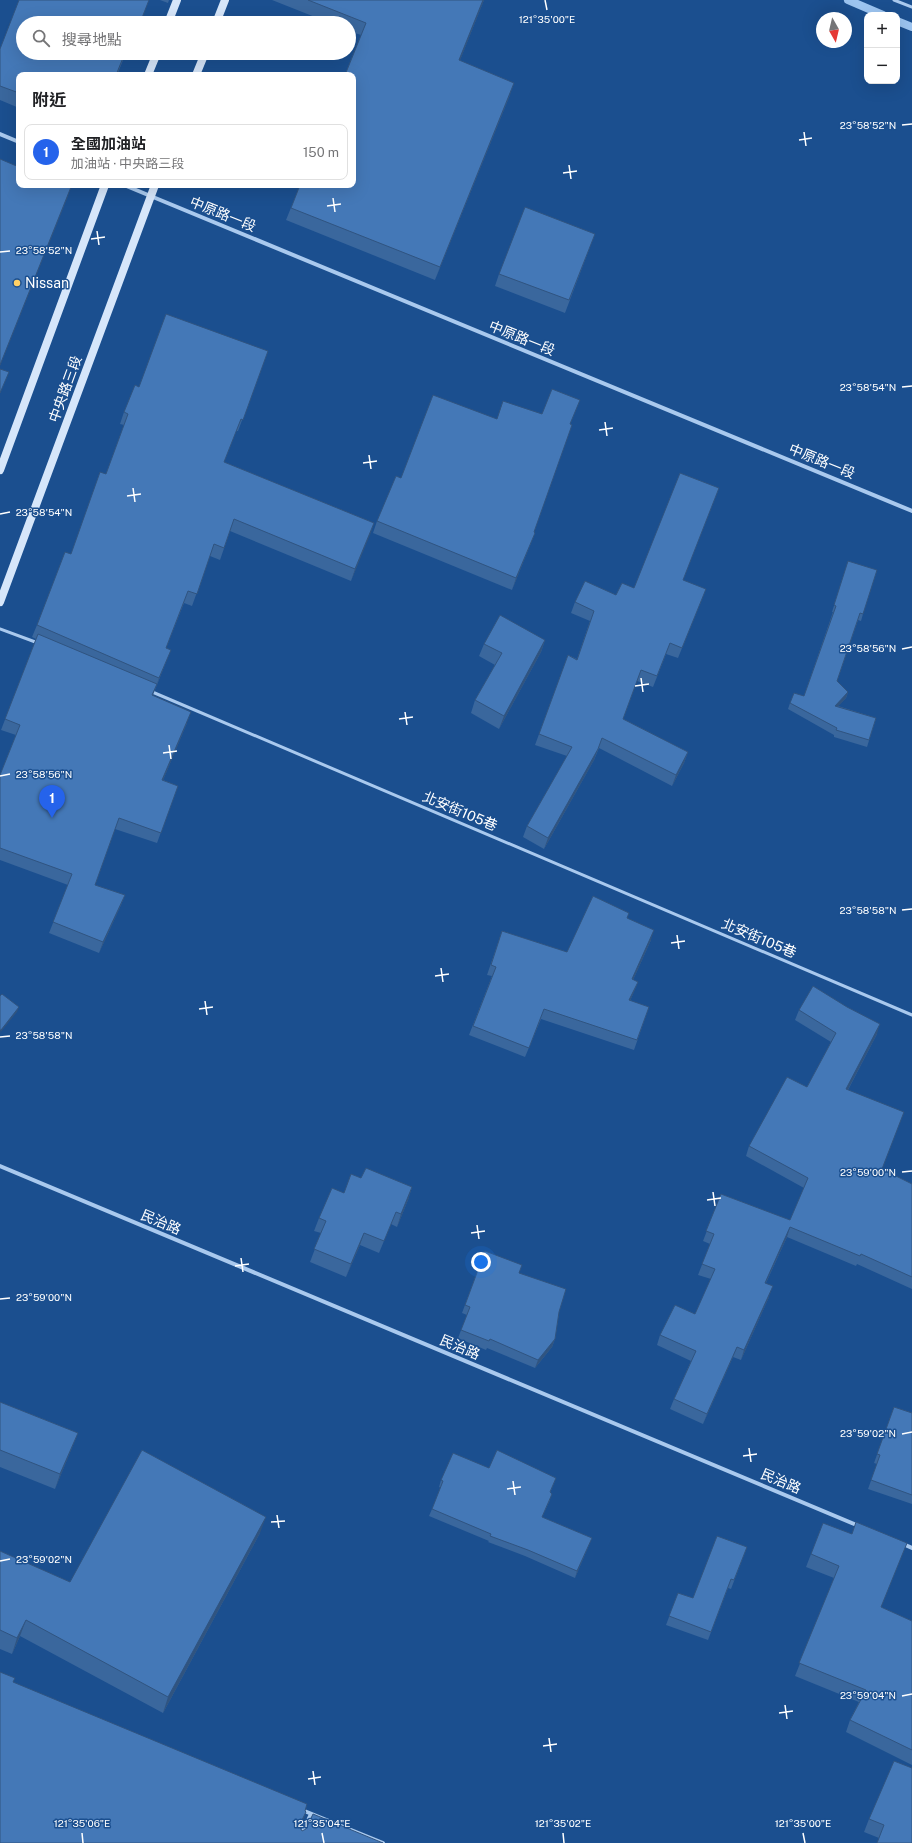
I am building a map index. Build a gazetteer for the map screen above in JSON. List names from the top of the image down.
{
  "streets": {
    "street": ["中原路一段", "中央路三段", "民治路"],
    "lane": ["北安街105巷"]
  },
  "crossings": [
    ["中原路一段", "中央路三段"]
  ],
  "places": ["Nissan"],
  "north": "bottom",
  "page": {
    "map_buttons": ["+", "−"],
    "search": "搜尋地點",
    "heading": "附近",
    "list": [
      {
        "mark": "1",
        "name": "全國加油站",
        "note": "加油站 · 中央路三段",
        "value": "150 m"
      }
    ],
    "pins": "1"
  },
  "coordinates": [
    "121°35'00\"E",
    "23°58'52\"N",
    "23°58'54\"N",
    "23°58'56\"N",
    "23°58'58\"N",
    "23°59'00\"N",
    "23°59'02\"N",
    "23°59'04\"N",
    "121°35'06\"E",
    "121°35'04\"E",
    "121°35'02\"E"
  ]
}
